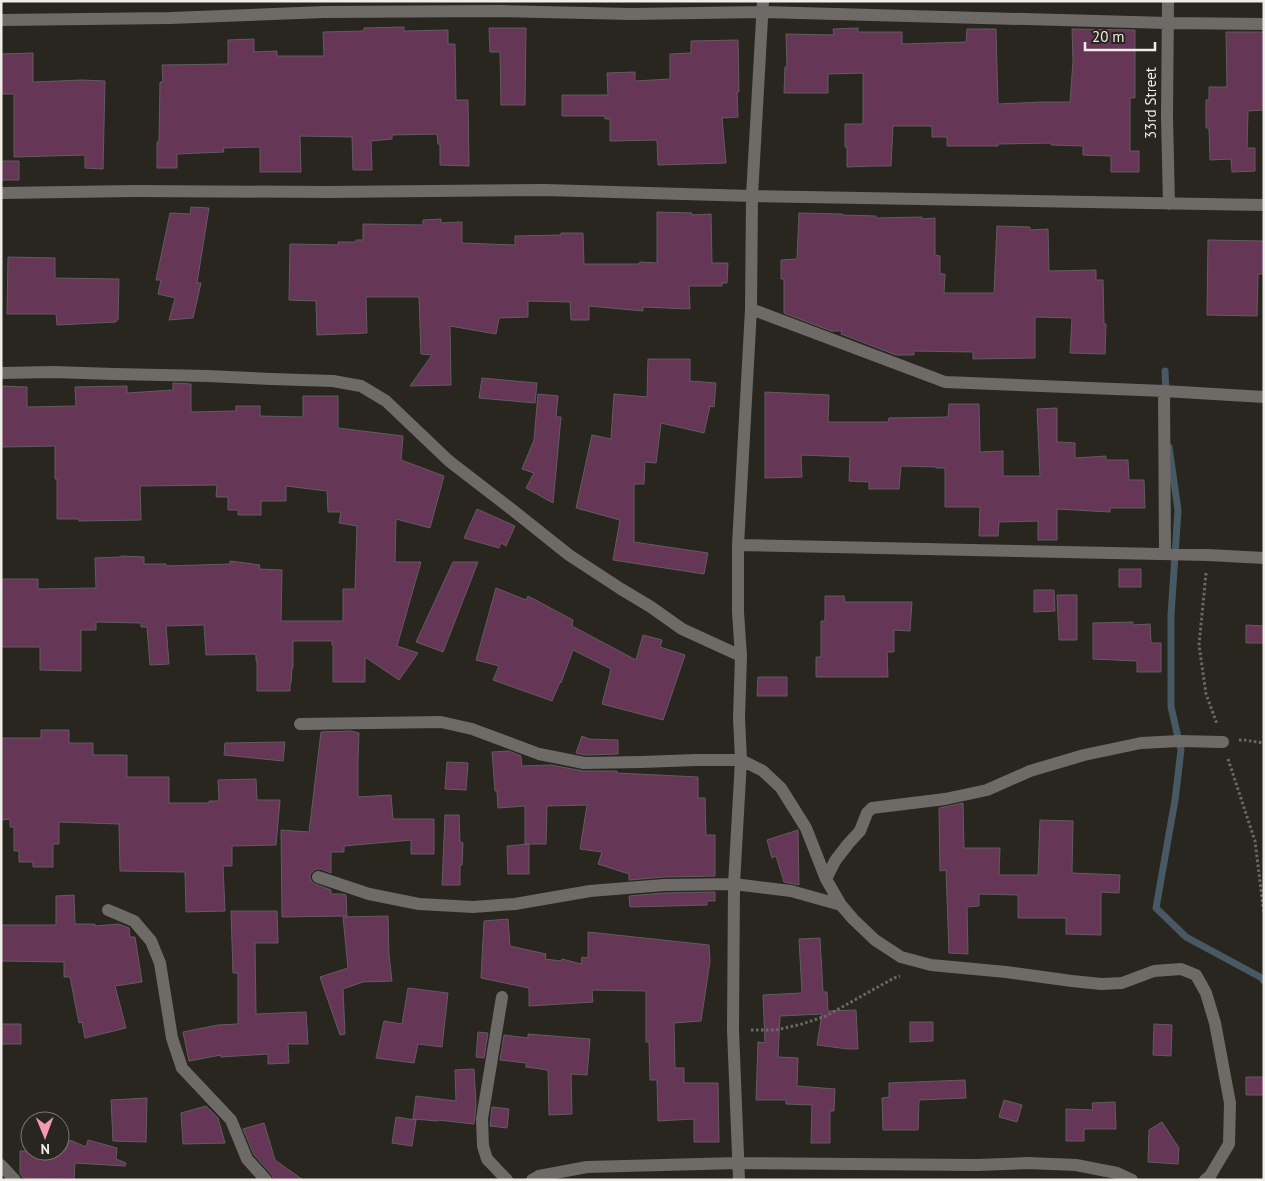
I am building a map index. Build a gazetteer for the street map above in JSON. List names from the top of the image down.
{
  "streets": {
    "street": ["33rd Street"]
  },
  "scale_bar": "20 m",
  "north": "bottom"
}
